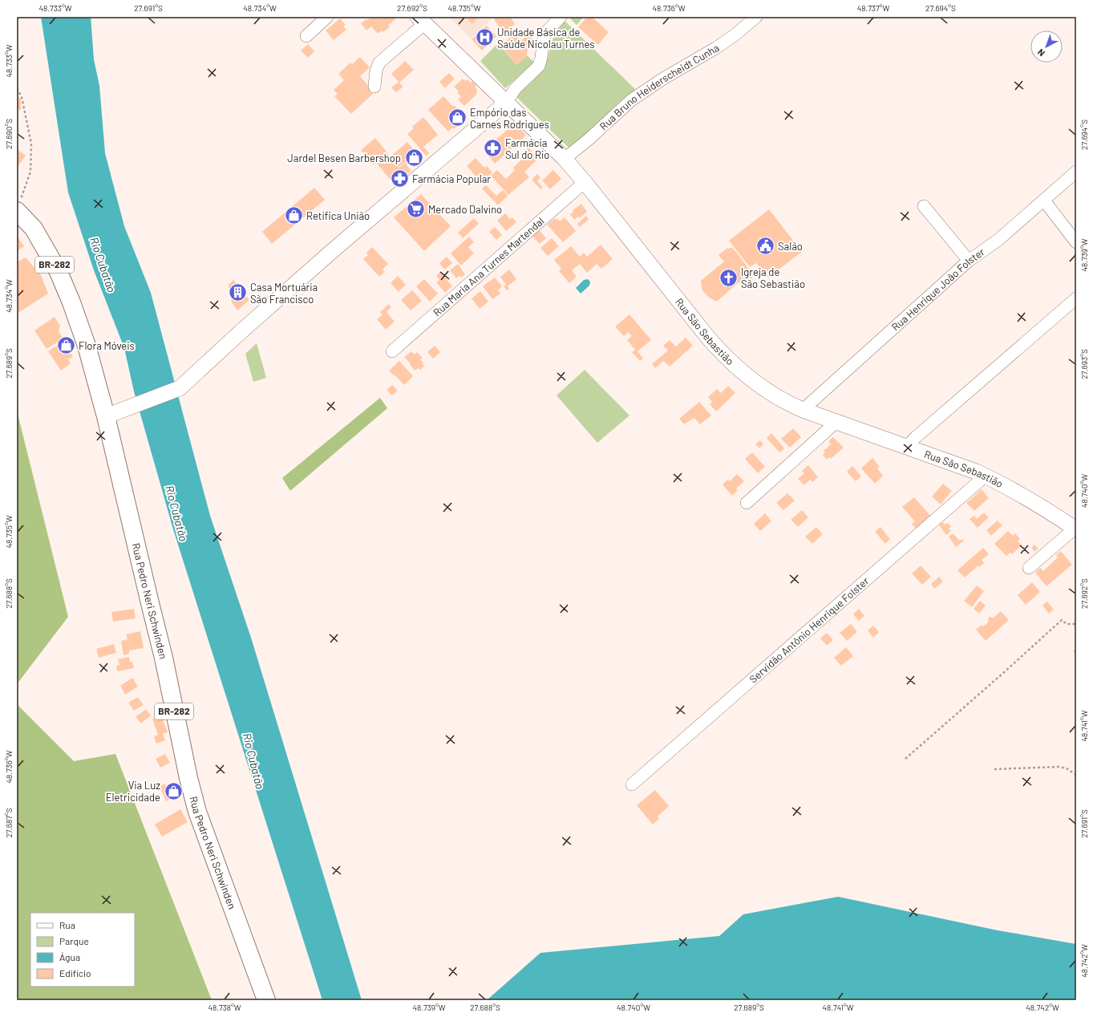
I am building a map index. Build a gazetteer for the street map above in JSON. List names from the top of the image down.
{
  "streets": {
    "highway": ["BR-282", "Rua Pedro Neri Schwinden"],
    "main road": ["Rua São Sebastião"],
    "street": [
      "Rua Bruno Heiderscheidt Cunha",
      "Rua Maria Ana Turnes Martendal",
      "Rua Henrique João Folster",
      "Servidão Antônio Henrique Folster"
    ]
  },
  "crossings": [
    ["Rua Bruno Heiderscheidt Cunha", "Rua São Sebastião"],
    ["Rua Maria Ana Turnes Martendal", "Rua São Sebastião"],
    ["Rua Henrique João Folster", "Rua São Sebastião"],
    ["Rua São Sebastião", "Servidão Antônio Henrique Folster"]
  ],
  "water": ["Rio Cubatão"],
  "places": {
    "hospital": ["Unidade Básica de Saúde Nicolau Turnes"],
    "shop": [
      "Empório das Carnes Rodrigues",
      "Jardel Besen Barbershop",
      "Retifica União",
      "Flora Móveis",
      "Via Luz Eletricidade"
    ],
    "pharmacy": ["Farmácia Sul do Rio", "Farmácia Popular"],
    "supermarket": ["Mercado Dalvino"],
    "public building": ["Salão"],
    "church": ["Igreja de São Sebastião"],
    "building": ["Casa Mortuária São Francisco"]
  },
  "legend": [
    "Rua",
    "Parque",
    "Água",
    "Edifício"
  ],
  "north": "bottom left",
  "coordinates": [
    "48.733°W",
    "27.691°S",
    "48.734°W",
    "27.692°S",
    "48.735°W",
    "48.736°W",
    "48.737°W",
    "27.694°S",
    "27.690°S",
    "48.739°W",
    "27.689°S",
    "27.693°S",
    "48.740°W",
    "27.688°S",
    "48.741°W",
    "27.687°S",
    "48.742°W",
    "48.738°W"
  ]
}
